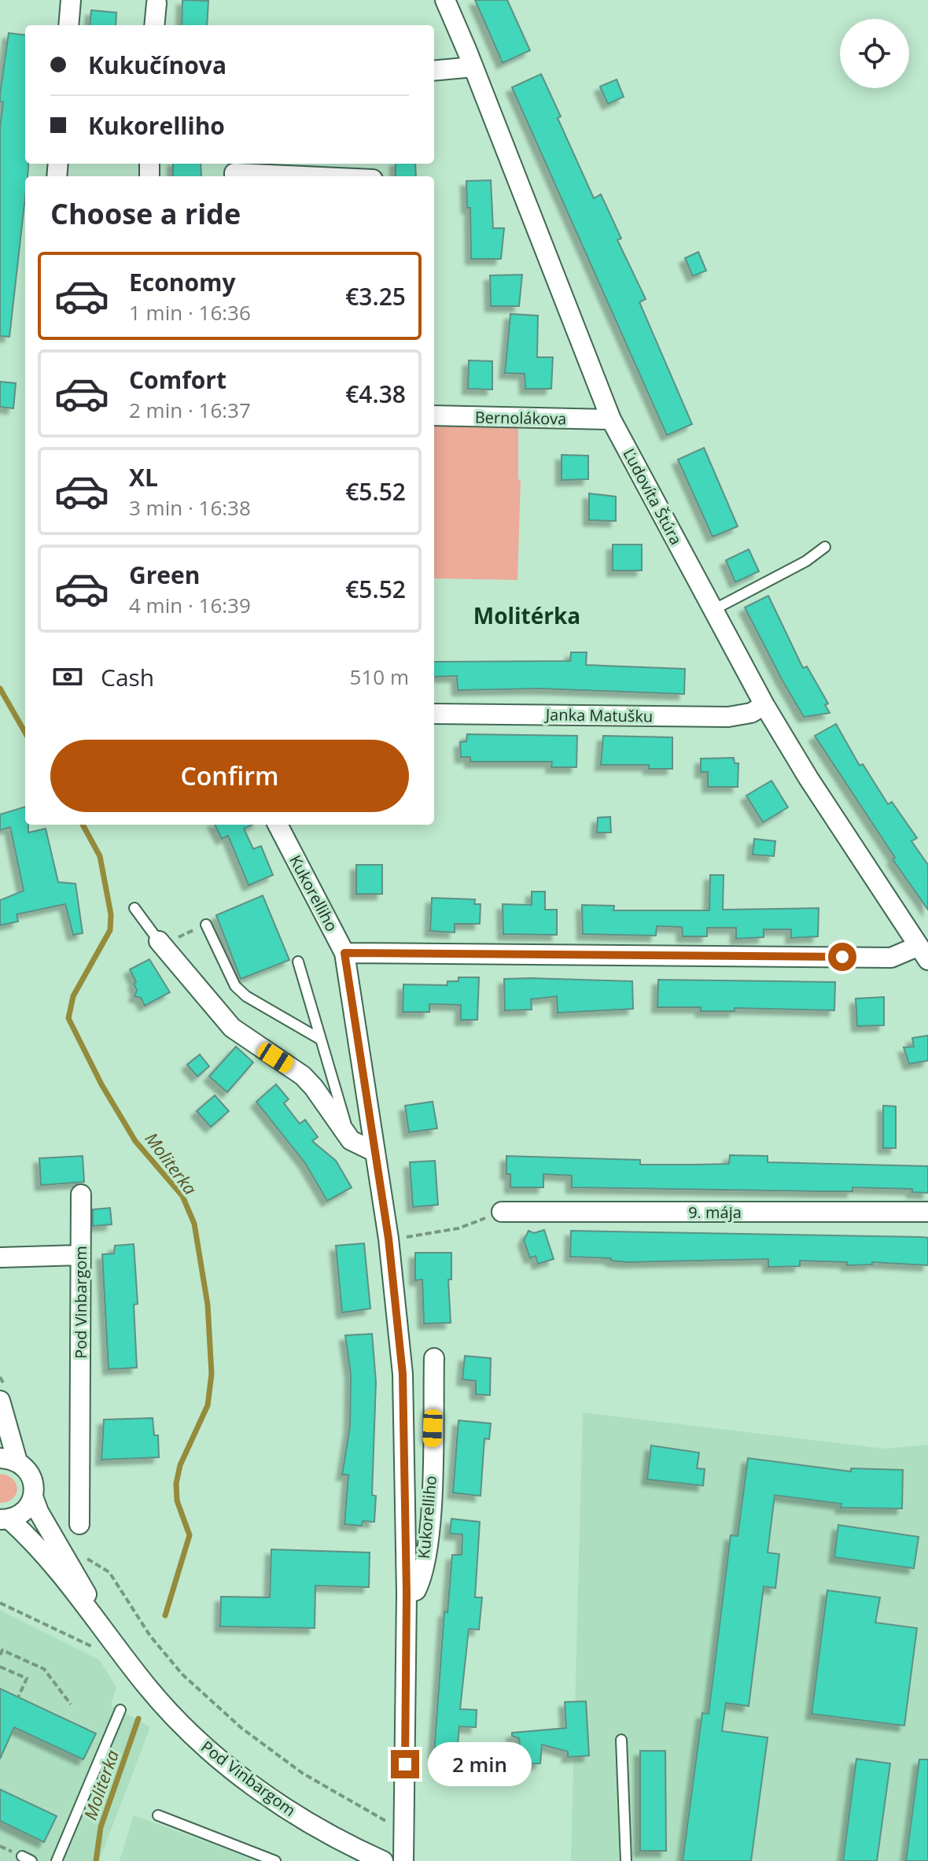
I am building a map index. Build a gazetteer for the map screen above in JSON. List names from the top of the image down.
{
  "streets": {
    "street": [
      "Bernolákova",
      "Ľudovíta Štúra",
      "Janka Matušku",
      "Kukorelliho",
      "9. mája",
      "Pod Vinbargom"
    ]
  },
  "crossings": [
    ["Bernolákova", "Ľudovíta Štúra"],
    ["Ľudovíta Štúra", "Janka Matušku"]
  ],
  "districts": ["Molitérka"],
  "water": ["Moliterka"],
  "page": {
    "banner": ["Kukučínova", "Kukorelliho"],
    "heading": "Choose a ride",
    "list": [
      {
        "name": "Economy",
        "note": "1 min · 16:36",
        "value": "€3.25"
      },
      {
        "name": "Comfort",
        "note": "2 min · 16:37",
        "value": "€4.38"
      },
      {
        "name": "XL",
        "note": "3 min · 16:38",
        "value": "€5.52"
      },
      {
        "name": "Green",
        "note": "4 min · 16:39",
        "value": "€5.52"
      }
    ],
    "pay": ["Cash", "510 m"],
    "buttons": "Confirm",
    "bubble": "2 min"
  }
}
